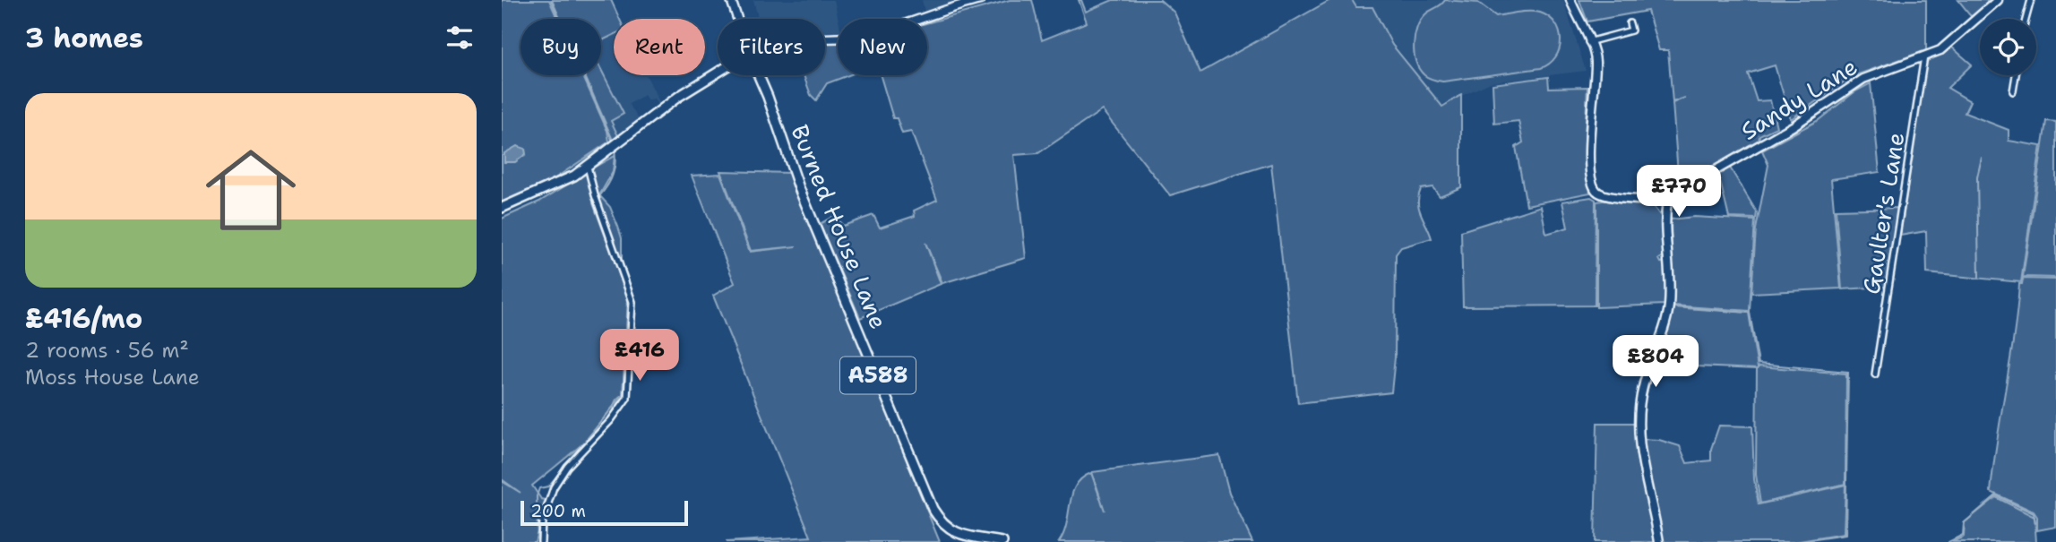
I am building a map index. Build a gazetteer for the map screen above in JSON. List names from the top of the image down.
{
  "streets": {
    "main road": ["Sandy Lane", "Burned House Lane", "A588"],
    "street": ["Gaulter's Lane"]
  },
  "crossings": [
    ["Sandy Lane", "Gaulter's Lane"]
  ],
  "scale_bar": "200 m",
  "page": {
    "heading": "3 homes",
    "chip": [
      "Buy",
      "Rent",
      "Filters",
      "New"
    ],
    "list": [
      {
        "name": "£416/mo",
        "note": "2 rooms · 56 m² · Moss House Lane"
      }
    ],
    "price": ["£770", "£416", "£804"],
    "scale": "200 m"
  }
}
